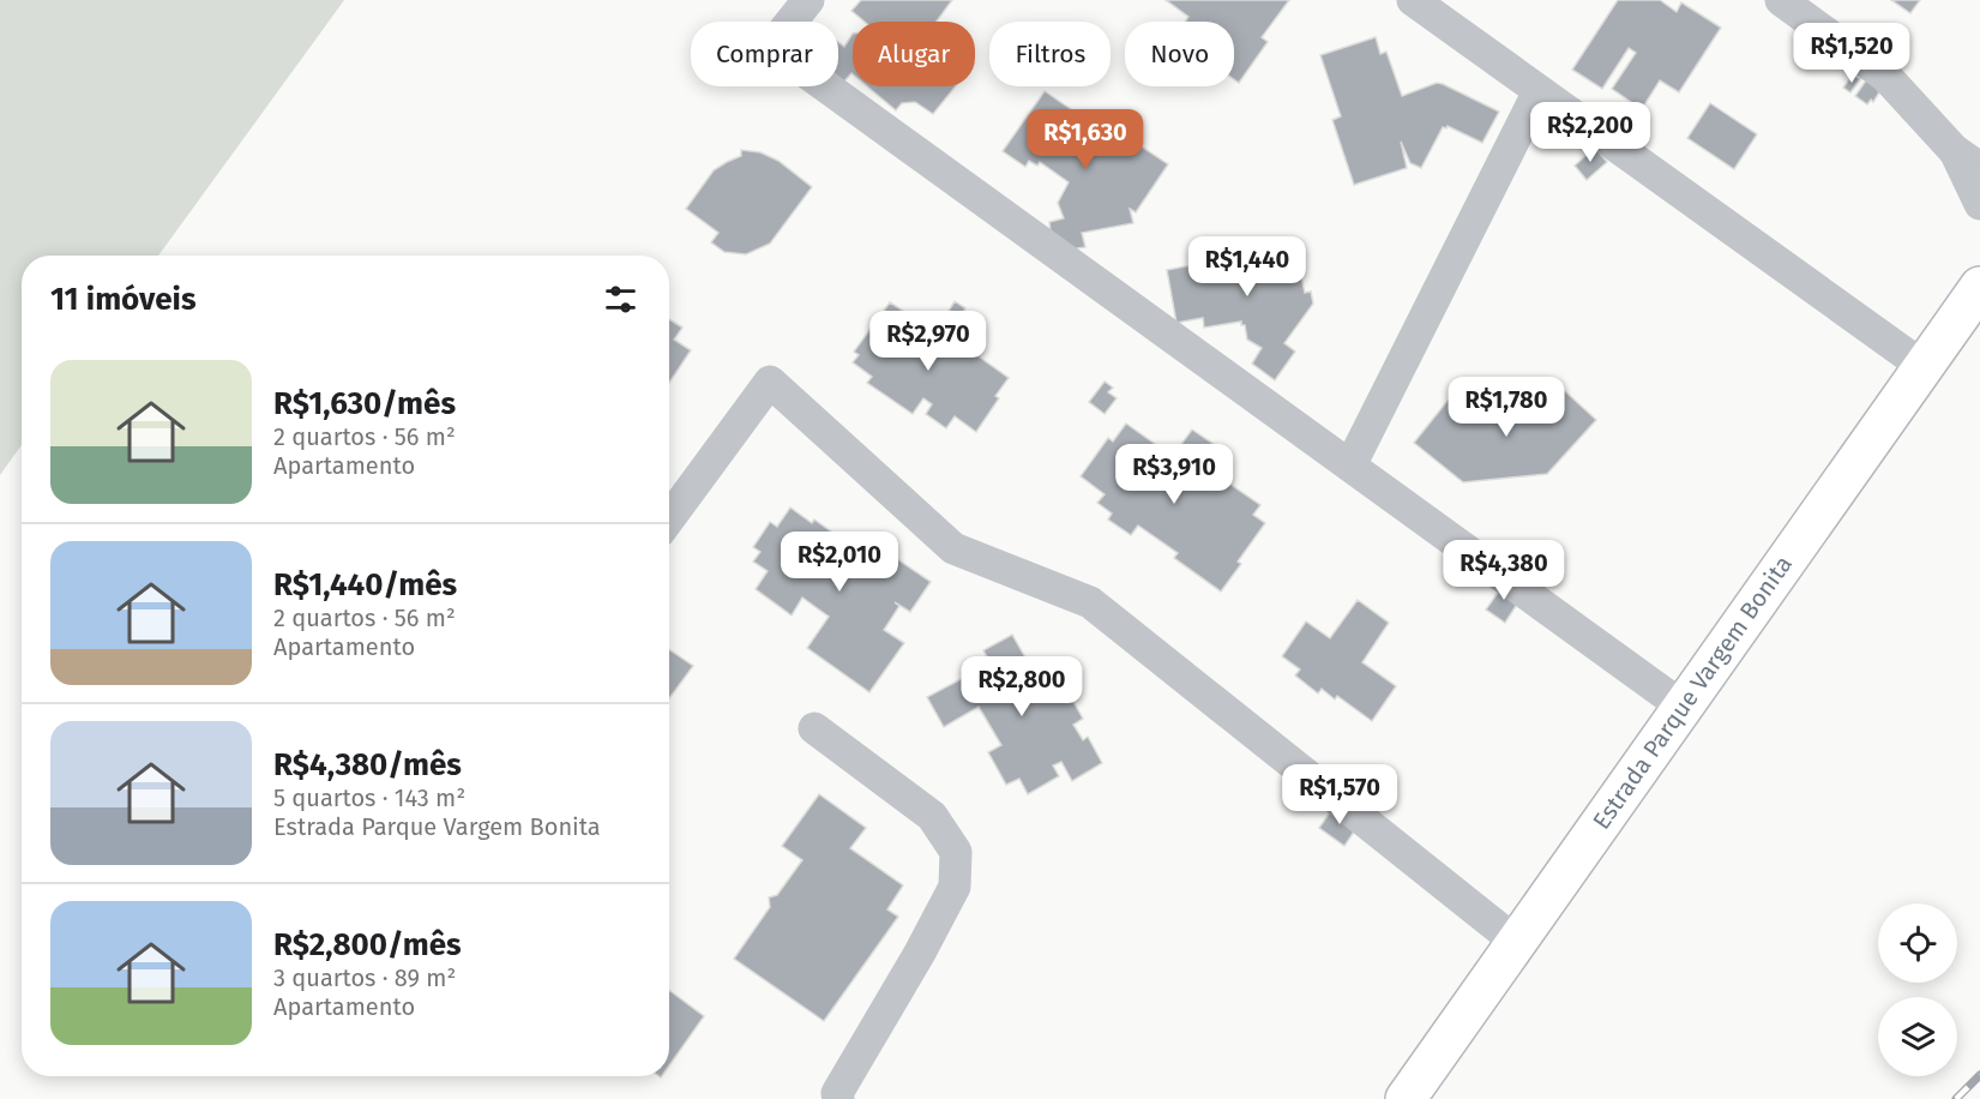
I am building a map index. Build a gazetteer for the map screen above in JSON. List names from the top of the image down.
{
  "streets": {
    "main road": ["Estrada Parque Vargem Bonita"]
  },
  "page": {
    "chip": [
      "Comprar",
      "Alugar",
      "Filtros",
      "Novo"
    ],
    "price": [
      "R$1,520",
      "R$2,200",
      "R$1,630",
      "R$1,440",
      "R$2,970",
      "R$1,780",
      "R$3,910",
      "R$2,010",
      "R$4,380",
      "R$2,800",
      "R$1,570"
    ],
    "heading": "11 imóveis",
    "list": [
      {
        "name": "R$1,630/mês",
        "note": "2 quartos · 56 m² · Apartamento"
      },
      {
        "name": "R$1,440/mês",
        "note": "2 quartos · 56 m² · Apartamento"
      },
      {
        "name": "R$4,380/mês",
        "note": "5 quartos · 143 m² · Estrada Parque Vargem Bonita"
      },
      {
        "name": "R$2,800/mês",
        "note": "3 quartos · 89 m² · Apartamento"
      }
    ]
  }
}
